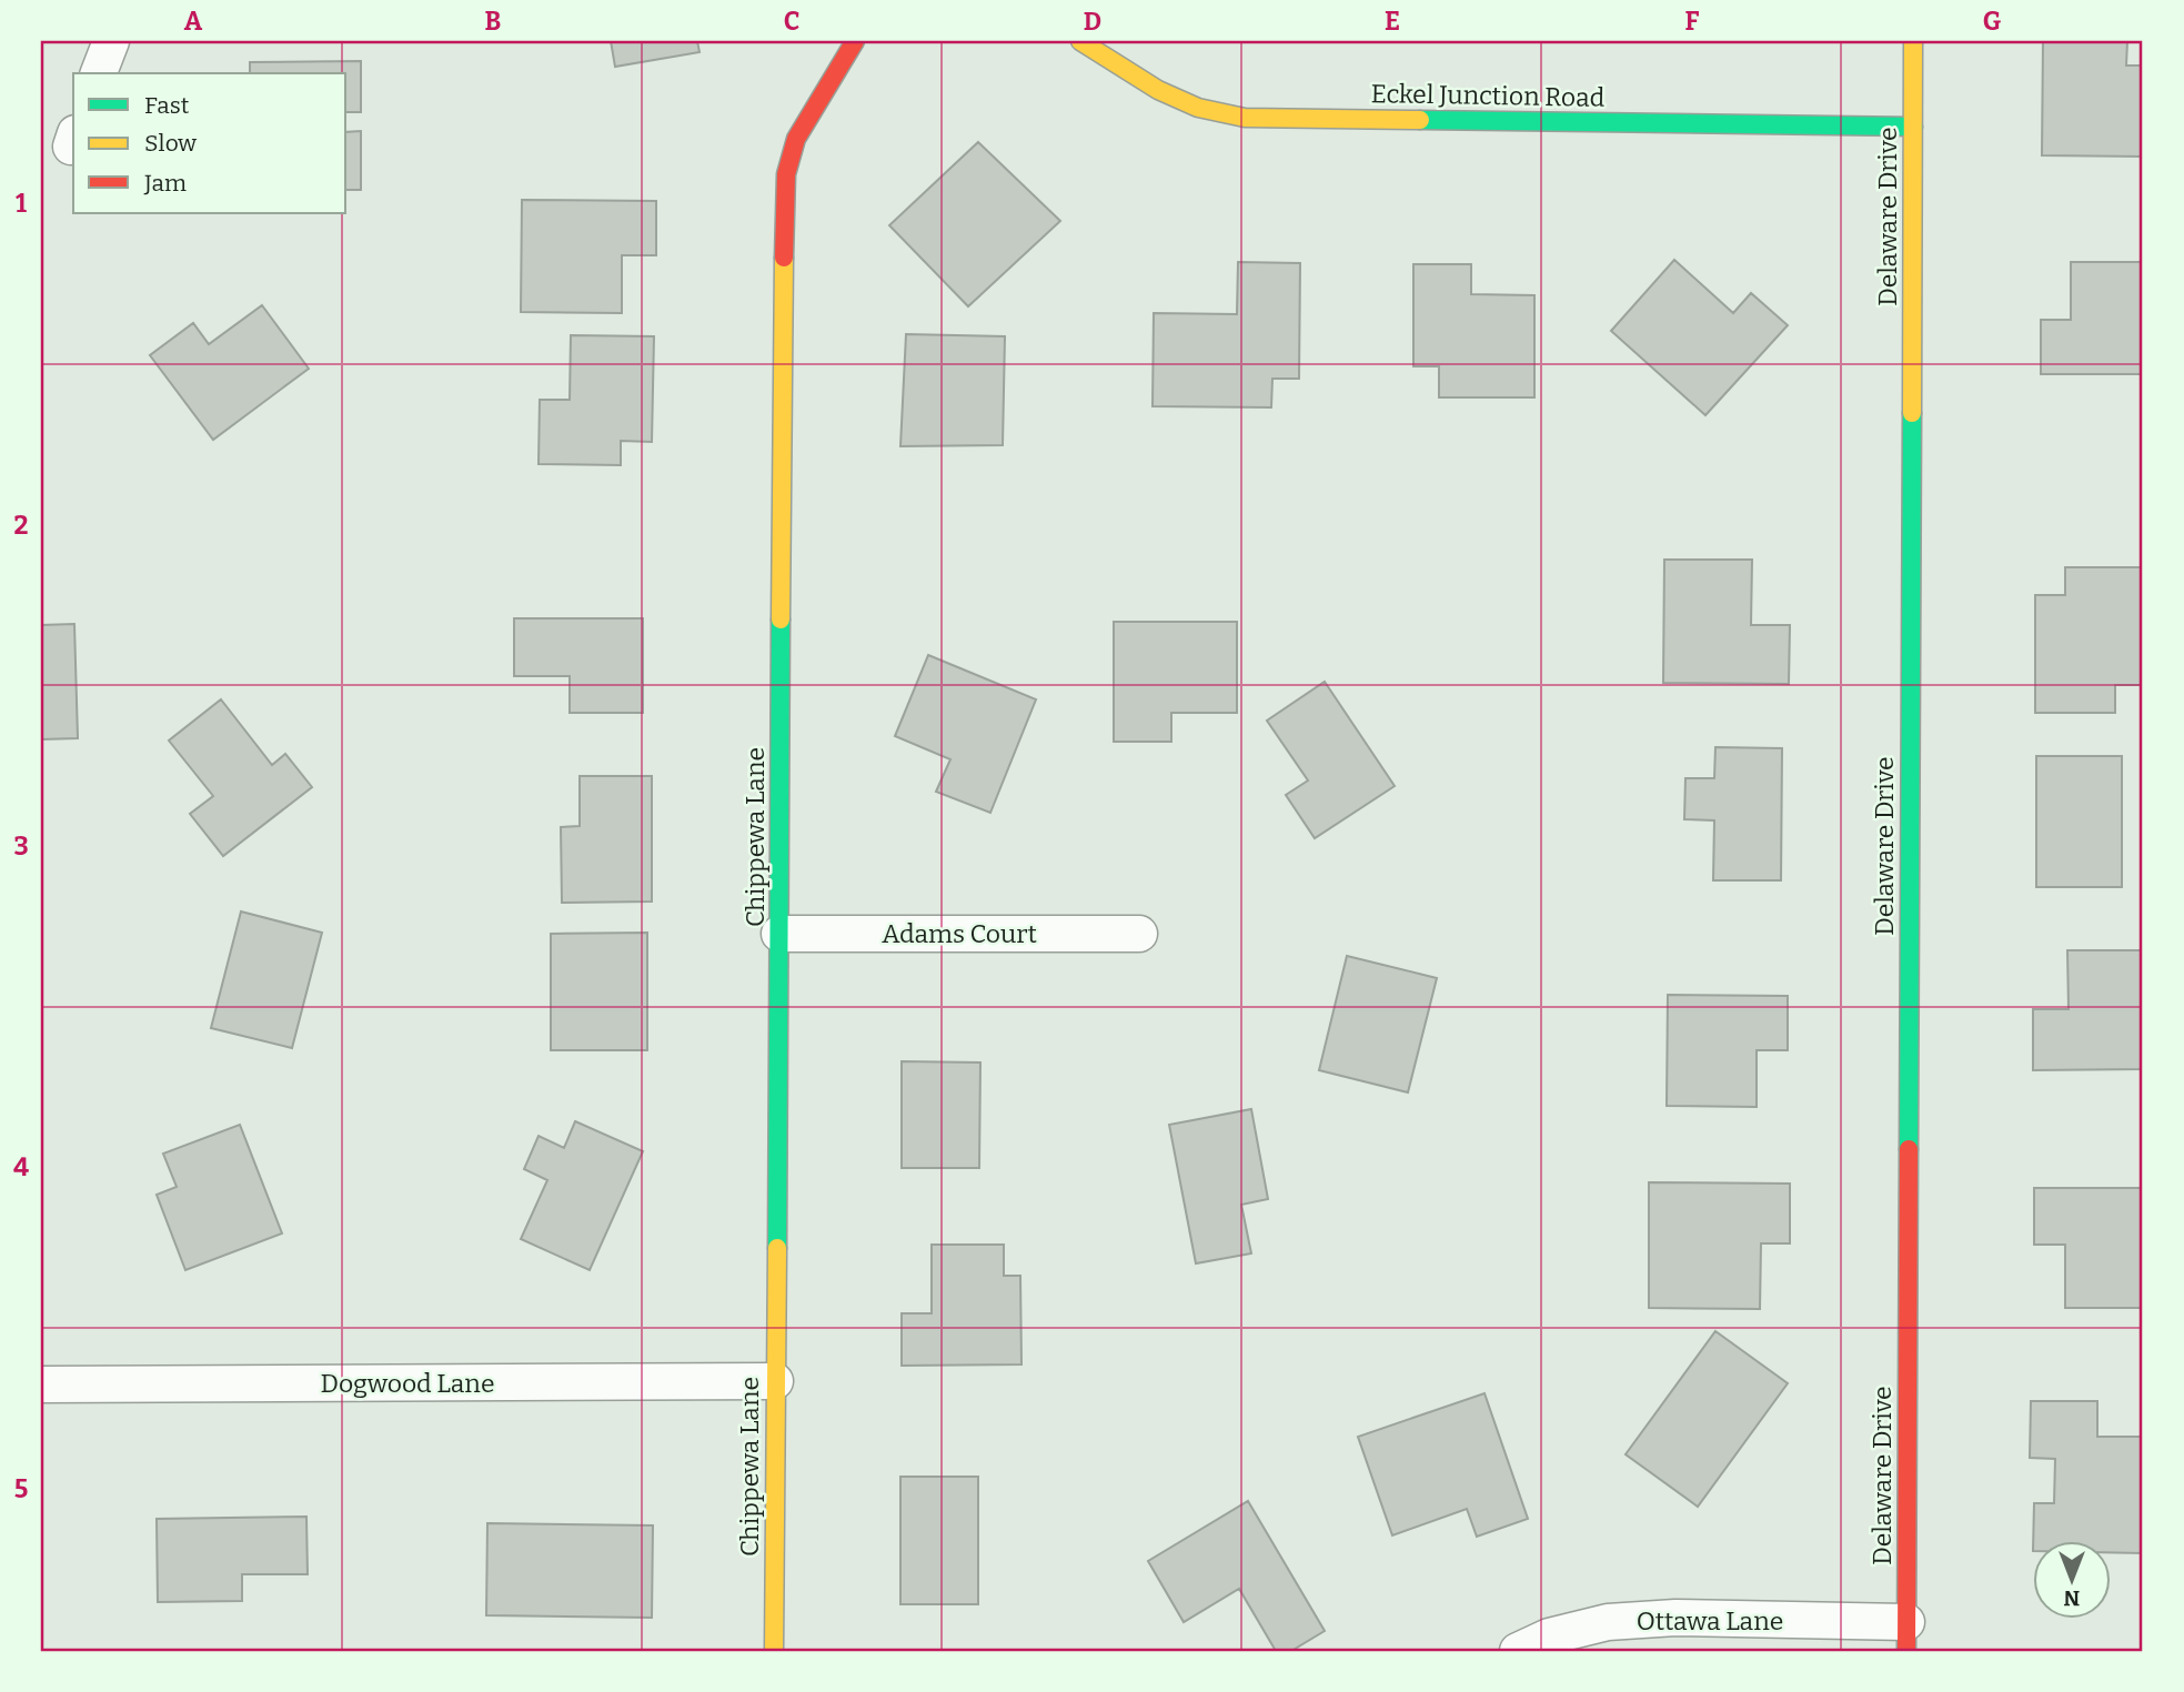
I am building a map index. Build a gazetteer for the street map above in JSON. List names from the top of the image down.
{
  "streets": {
    "street": [
      "Eckel Junction Road",
      "Delaware Drive",
      "Chippewa Lane",
      "Adams Court",
      "Dogwood Lane",
      "Ottawa Lane"
    ]
  },
  "crossings": [
    ["Eckel Junction Road", "Delaware Drive"],
    ["Delaware Drive", "Ottawa Lane"],
    ["Chippewa Lane", "Adams Court"],
    ["Chippewa Lane", "Dogwood Lane"]
  ],
  "legend": ["Fast", "Slow", "Jam"],
  "north": "bottom",
  "grid": {
    "columns": [
      "A",
      "B",
      "C",
      "D",
      "E",
      "F",
      "G"
    ],
    "rows": [
      "1",
      "2",
      "3",
      "4",
      "5"
    ]
  }
}
